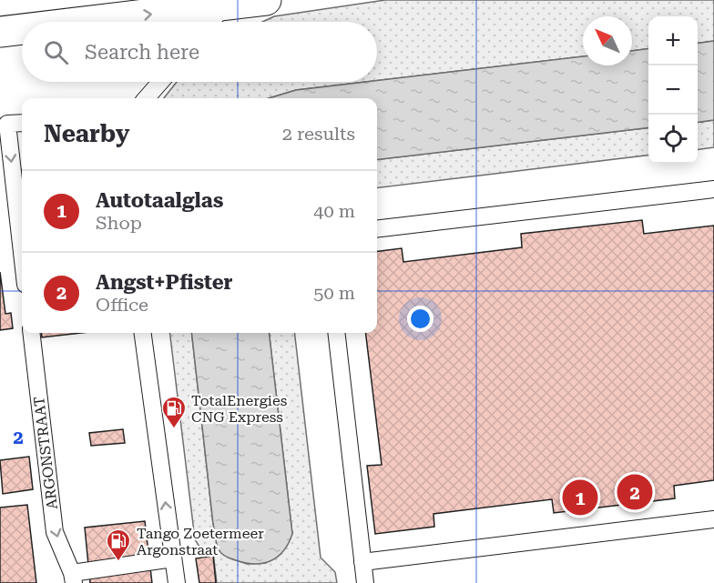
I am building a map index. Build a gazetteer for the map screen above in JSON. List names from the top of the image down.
{
  "streets": {
    "lane": ["ARGONSTRAAT"]
  },
  "places": {
    "fuel station": ["TotalEnergies CNG Express", "Tango Zoetermeer Argonstraat"]
  },
  "north": "top left",
  "page": {
    "map_buttons": ["+", "−"],
    "search": "Search here",
    "heading": ["Nearby", "2 results"],
    "list": [
      {
        "mark": "1",
        "name": "Autotaalglas",
        "note": "Shop",
        "value": "40 m"
      },
      {
        "mark": "2",
        "name": "Angst+Pfister",
        "note": "Office",
        "value": "50 m"
      }
    ],
    "pins": ["2", "1"]
  },
  "grid": {
    "rows": ["2"]
  }
}
